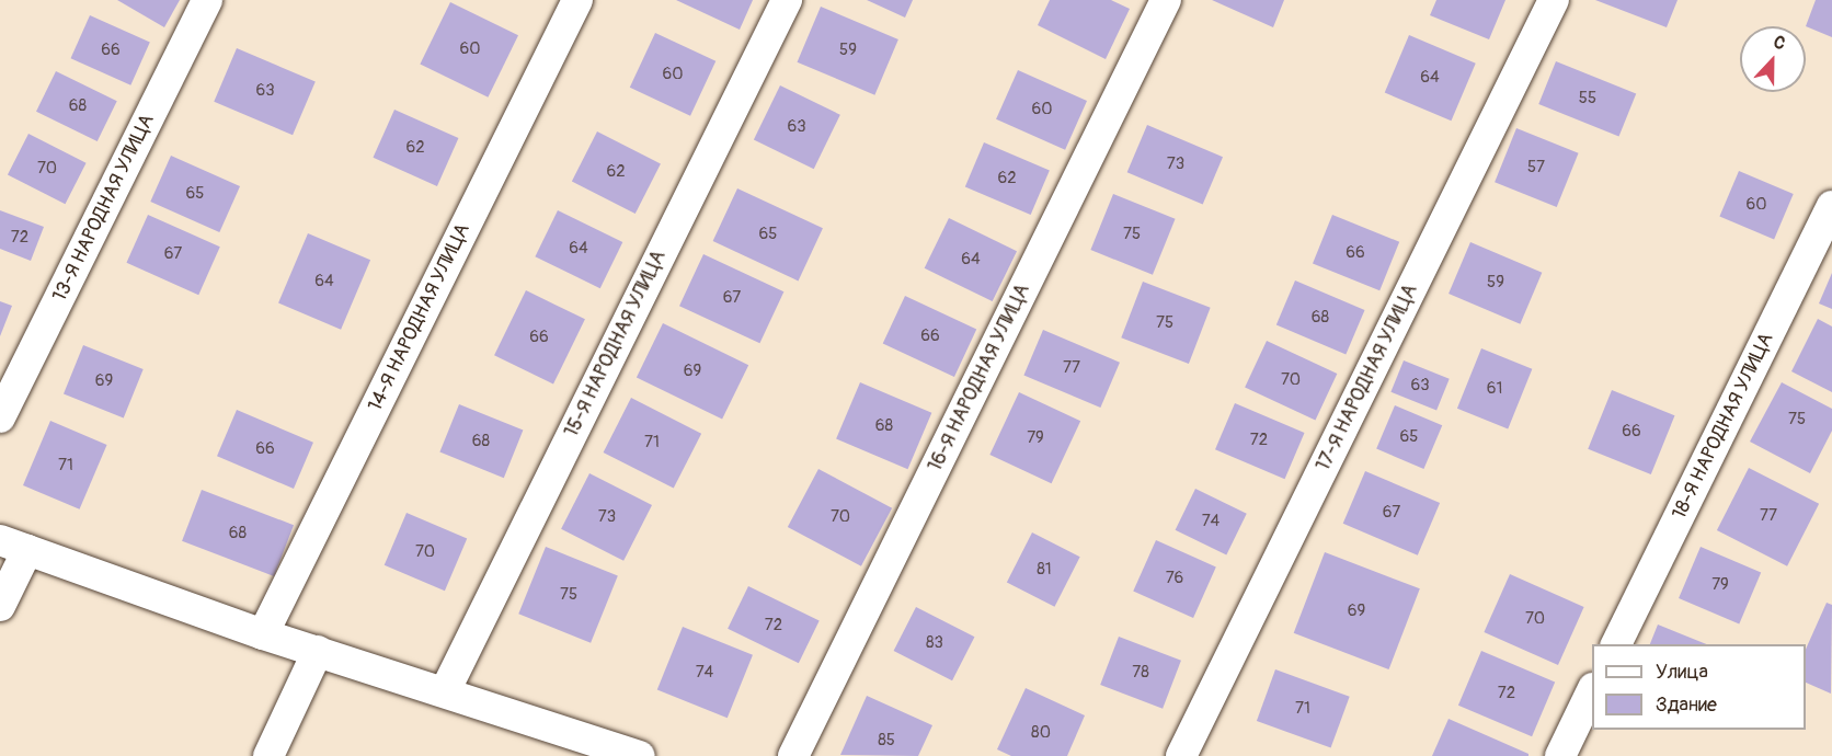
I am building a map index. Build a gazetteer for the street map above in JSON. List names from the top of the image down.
{
  "streets": {
    "street": [
      "13-Я НАРОДНАЯ УЛИЦА",
      "14-Я НАРОДНАЯ УЛИЦА",
      "15-Я НАРОДНАЯ УЛИЦА",
      "16-Я НАРОДНАЯ УЛИЦА",
      "17-Я НАРОДНАЯ УЛИЦА",
      "18-Я НАРОДНАЯ УЛИЦА"
    ]
  },
  "house_numbers": [
    "60",
    "66",
    "59",
    "60",
    "64",
    "63",
    "55",
    "68",
    "60",
    "63",
    "62",
    "73",
    "57",
    "70",
    "62",
    "62",
    "65",
    "60",
    "65",
    "75",
    "72",
    "64",
    "66",
    "67",
    "64",
    "64",
    "59",
    "67",
    "68",
    "75",
    "66",
    "66",
    "77",
    "69",
    "70",
    "69",
    "63",
    "61",
    "75",
    "68",
    "66",
    "65",
    "79",
    "72",
    "68",
    "71",
    "66",
    "71",
    "67",
    "77",
    "73",
    "70",
    "74",
    "68",
    "70",
    "81",
    "76",
    "79",
    "75",
    "69",
    "70",
    "72",
    "83",
    "74",
    "78",
    "72",
    "71",
    "80",
    "85"
  ],
  "legend": ["Улица", "Здание"],
  "north": "top"
}
